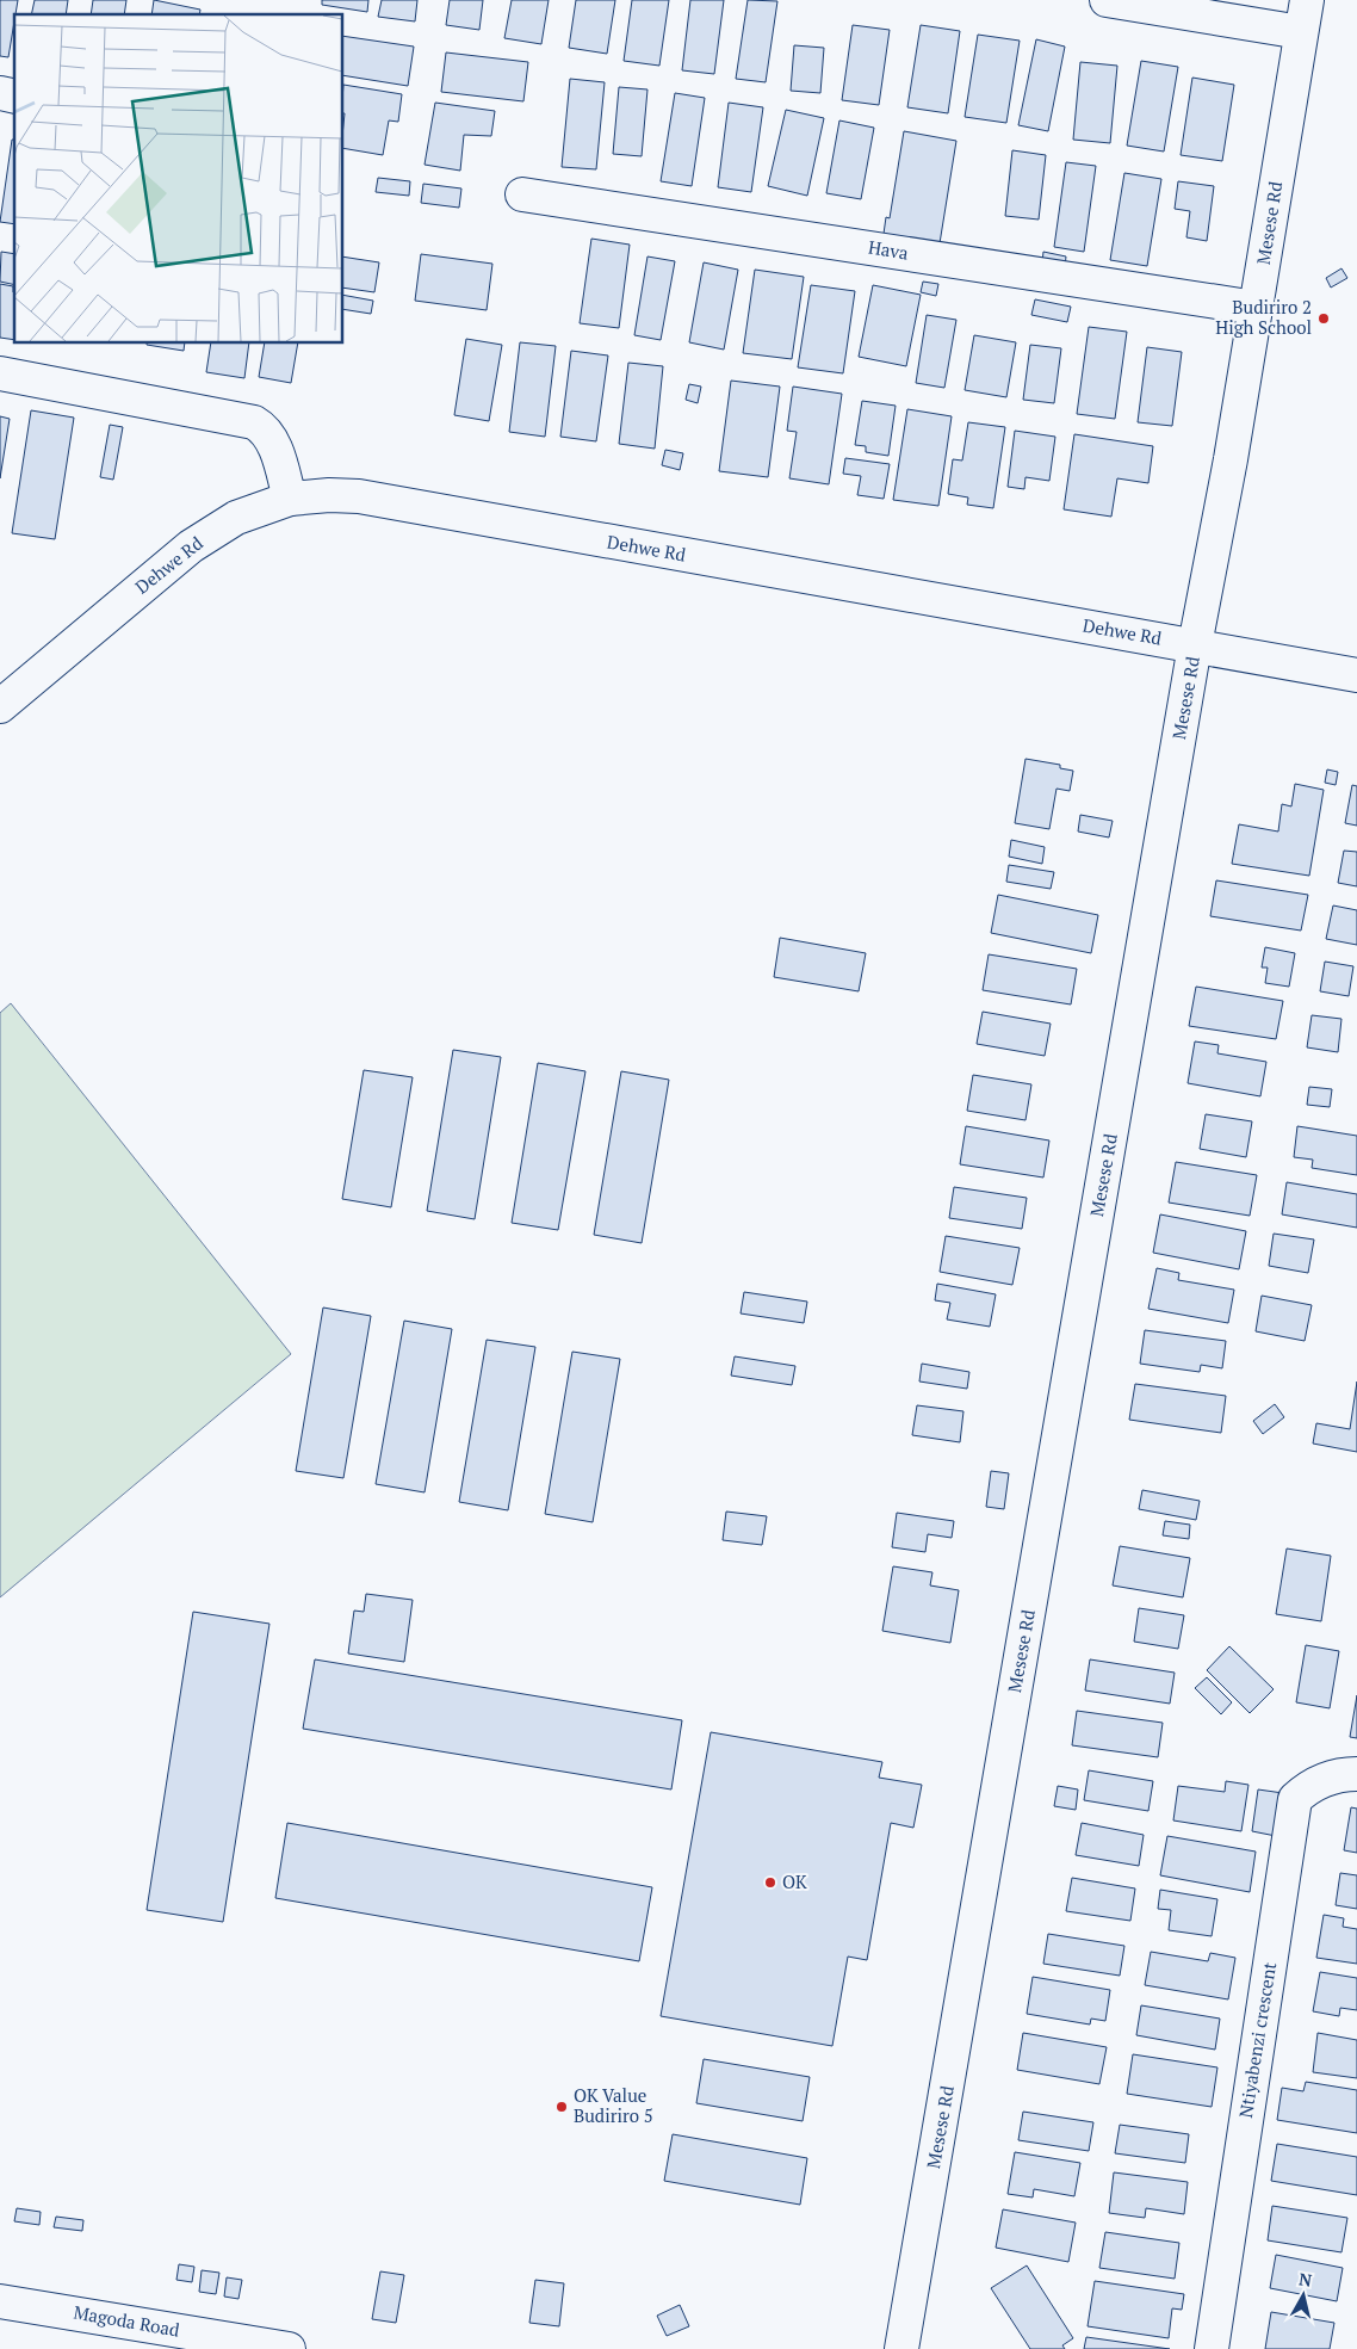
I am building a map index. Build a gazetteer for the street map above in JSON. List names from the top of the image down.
{
  "streets": {
    "street": [
      "Mesese Rd",
      "Hava",
      "Dehwe Rd",
      "Ntiyabenzi crescent",
      "Magoda Road"
    ]
  },
  "crossings": [
    ["Mesese Rd", "Hava"],
    ["Mesese Rd", "Dehwe Rd"]
  ],
  "places": ["Budiriro 2 High School", "OK", "OK Value Budiriro 5"],
  "north": "top"
}
